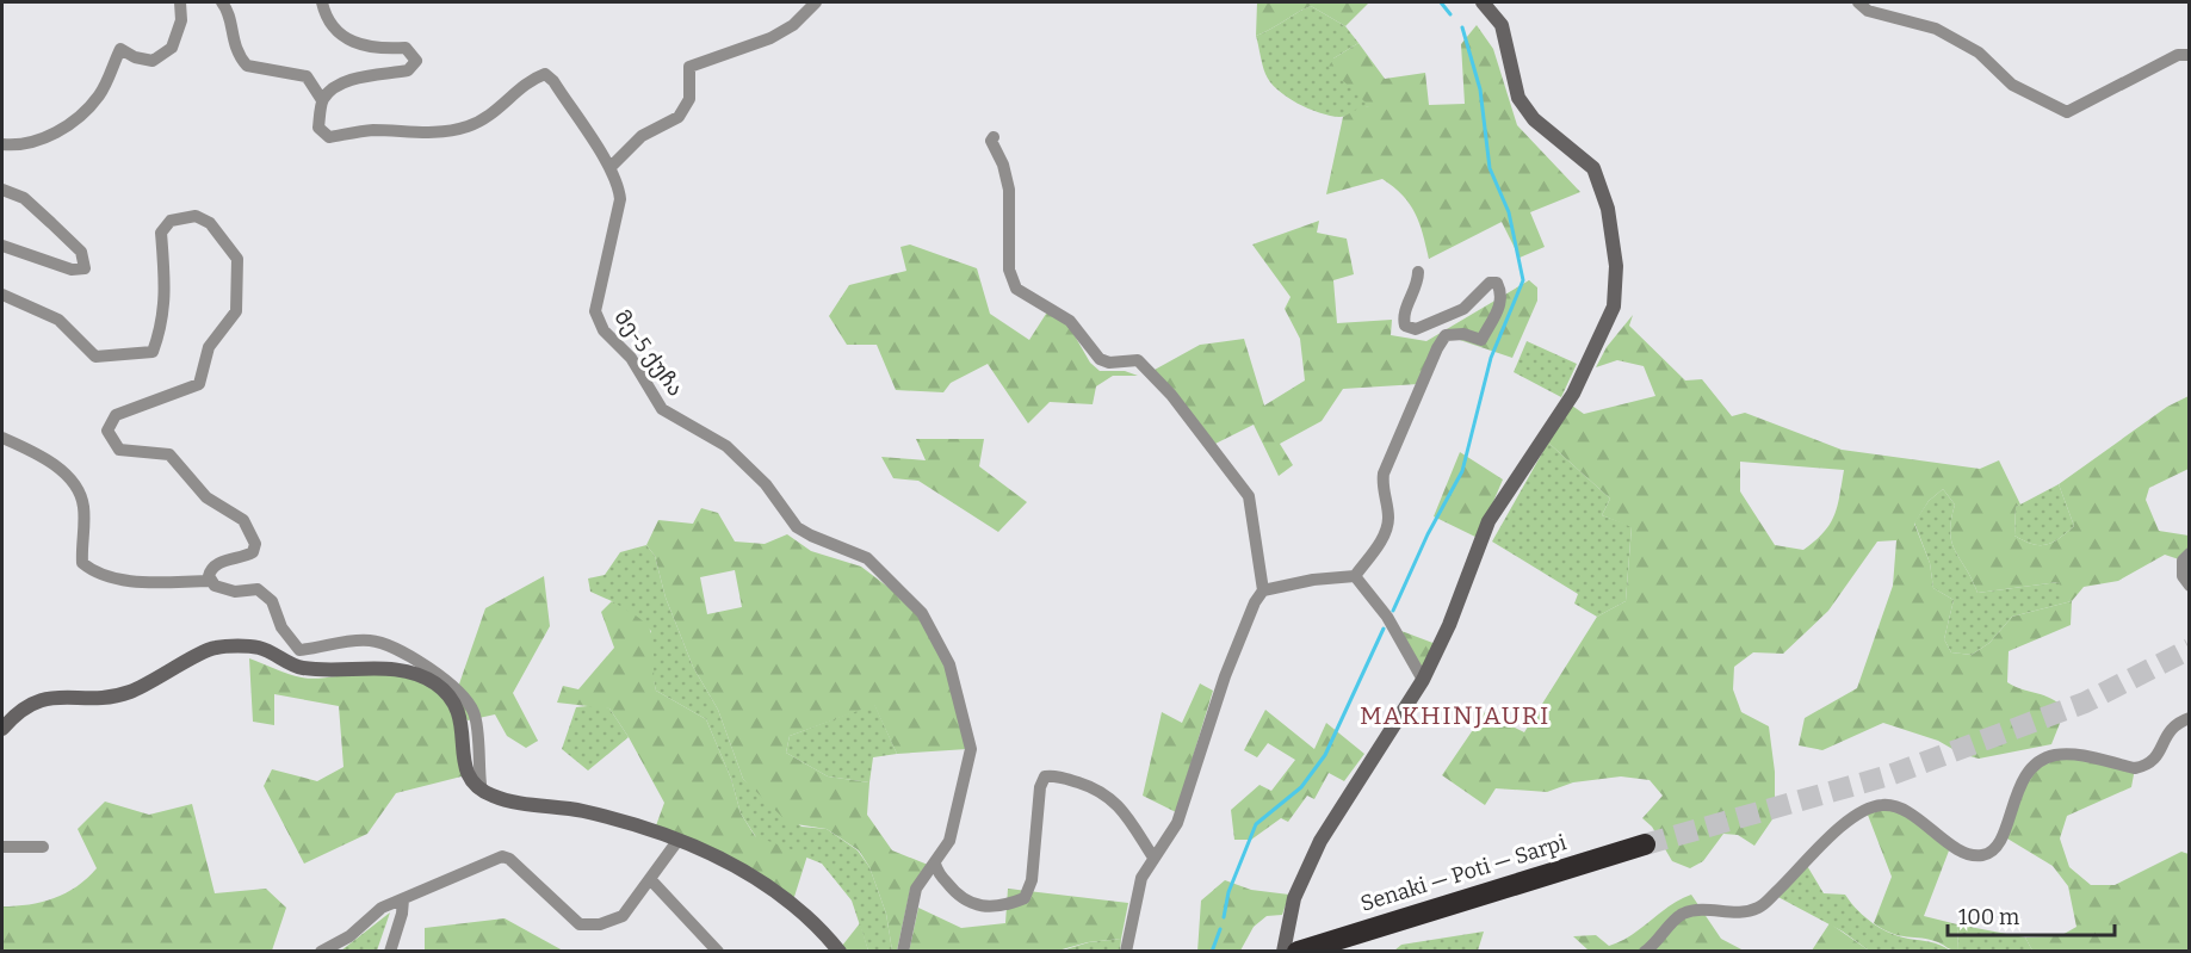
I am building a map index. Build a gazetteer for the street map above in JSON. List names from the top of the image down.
{
  "streets": {
    "highway": ["Senaki — Poti — Sarpi"],
    "street": ["მე-5 ქუჩა"]
  },
  "districts": ["MAKHINJAURI"],
  "scale_bar": "100 m"
}
